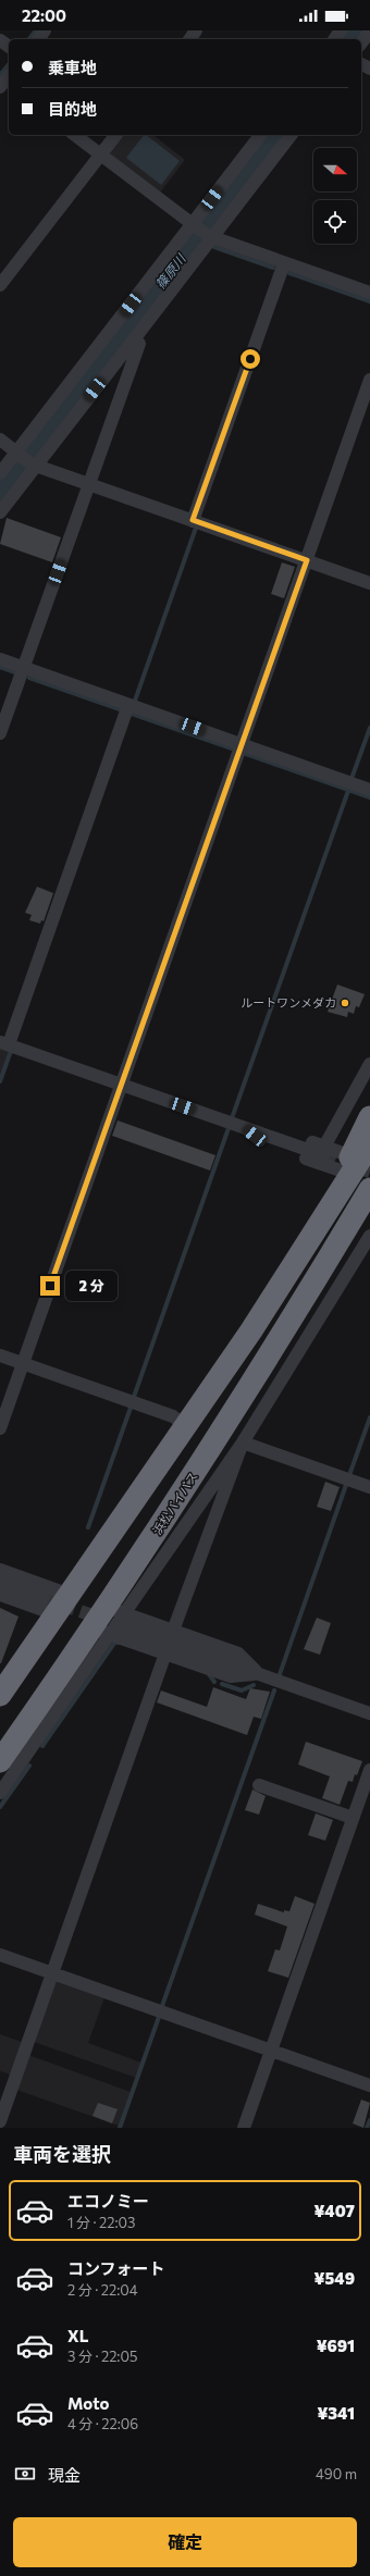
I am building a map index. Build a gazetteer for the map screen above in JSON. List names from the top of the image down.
{
  "streets": {
    "highway": ["浜松バイパス"]
  },
  "water": ["篠原川"],
  "places": ["ルートワンメダカ"],
  "north": "right",
  "page": {
    "status": "22:00",
    "banner": ["乗車地", "目的地"],
    "bubble": "2 分",
    "heading": "車両を選択",
    "list": [
      {
        "name": "エコノミー",
        "note": "1 分 · 22:03",
        "value": "¥407"
      },
      {
        "name": "コンフォート",
        "note": "2 分 · 22:04",
        "value": "¥549"
      },
      {
        "name": "XL",
        "note": "3 分 · 22:05",
        "value": "¥691"
      },
      {
        "name": "Moto",
        "note": "4 分 · 22:06",
        "value": "¥341"
      }
    ],
    "pay": ["現金", "490 m"],
    "buttons": "確定"
  }
}
